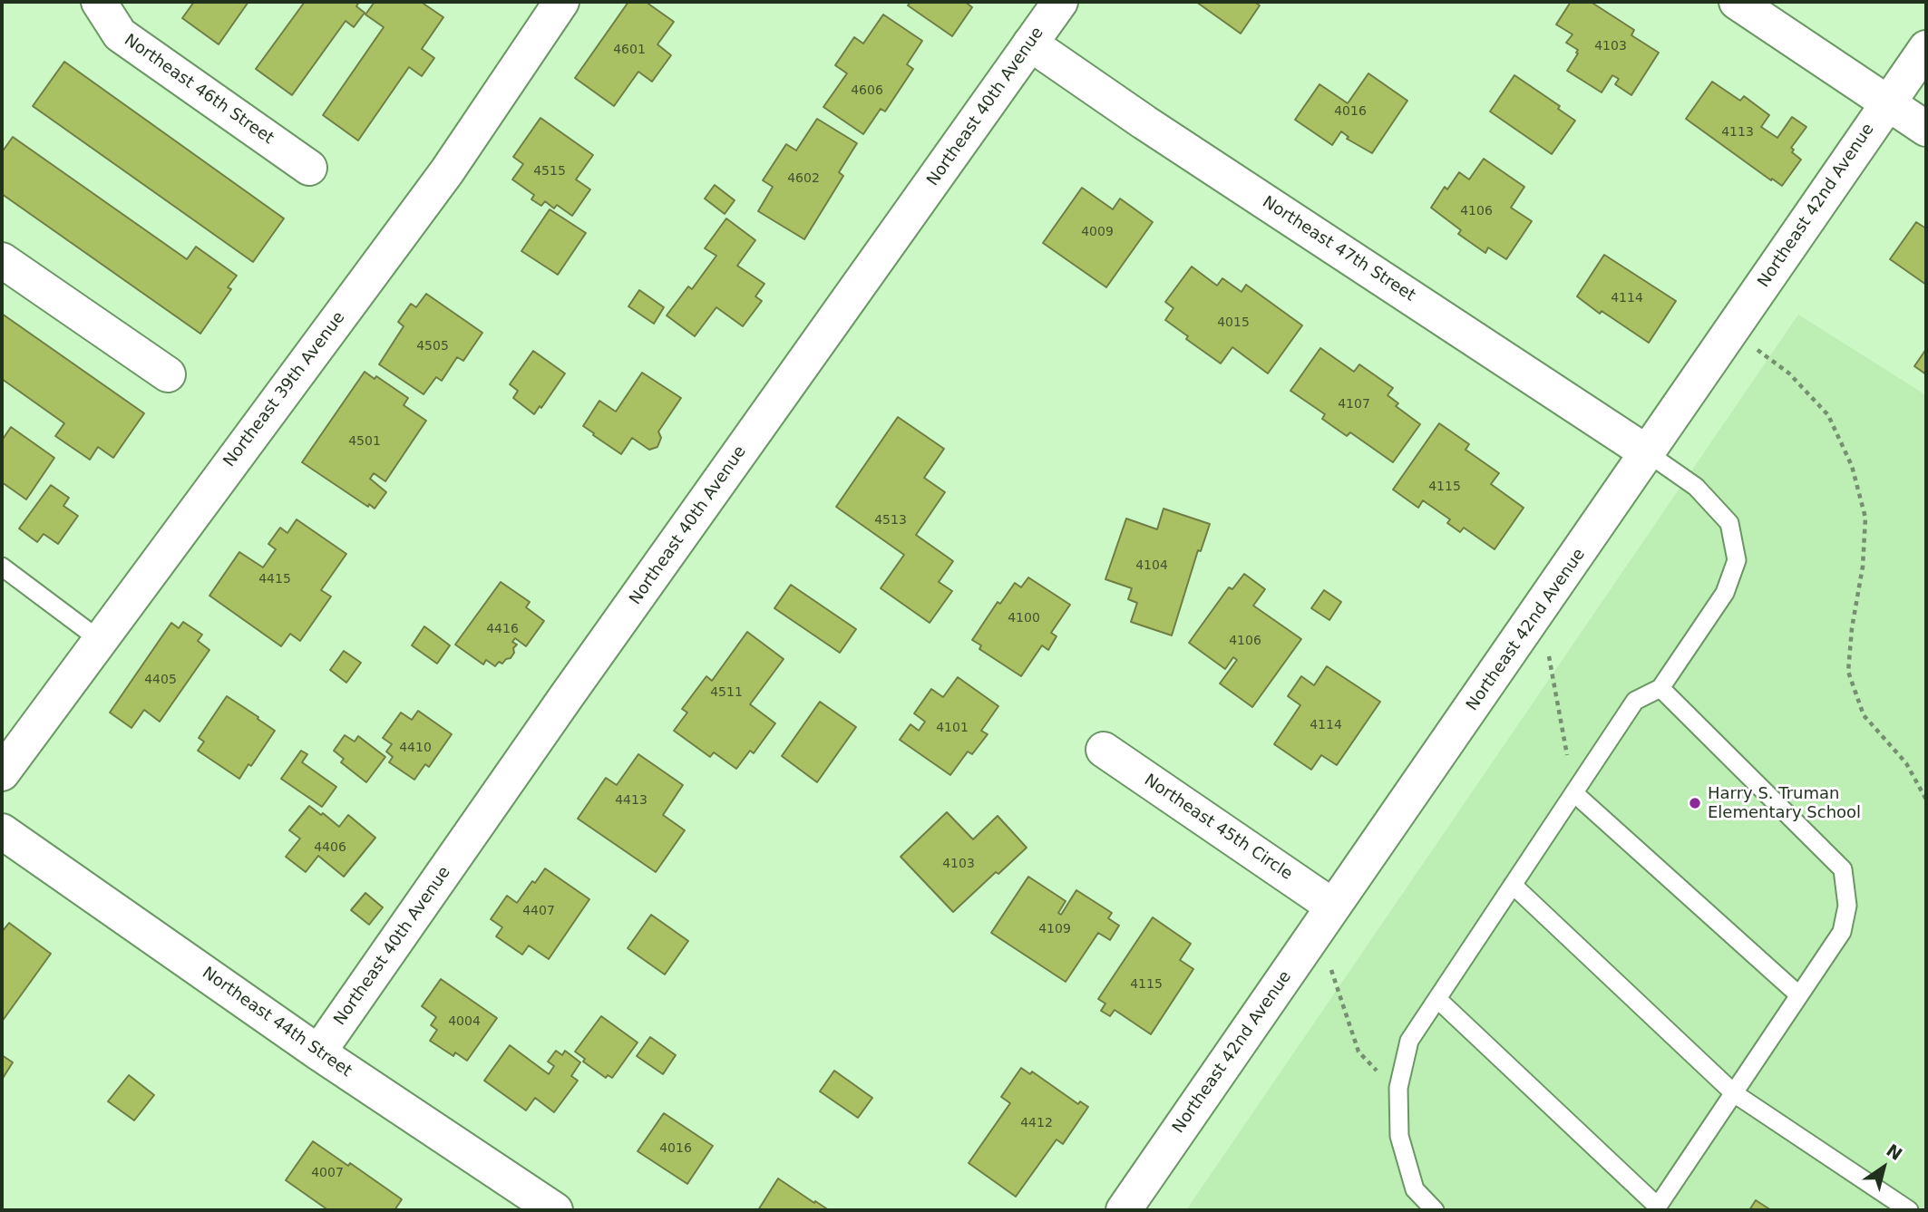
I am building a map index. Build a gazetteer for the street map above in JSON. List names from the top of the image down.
{
  "streets": {
    "street": [
      "Northeast 46th Street",
      "Northeast 40th Avenue",
      "Northeast 42nd Avenue",
      "Northeast 47th Street",
      "Northeast 39th Avenue",
      "Northeast 45th Circle",
      "Northeast 44th Street"
    ]
  },
  "crossings": [
    ["Northeast 40th Avenue", "Northeast 47th Street"],
    ["Northeast 40th Avenue", "Northeast 44th Street"],
    ["Northeast 42nd Avenue", "Northeast 47th Street"],
    ["Northeast 42nd Avenue", "Northeast 45th Circle"]
  ],
  "places": ["Harry S. Truman Elementary School"],
  "house_numbers": [
    "4103",
    "4601",
    "4606",
    "4016",
    "4113",
    "4515",
    "4602",
    "4106",
    "4009",
    "4114",
    "4015",
    "4505",
    "4107",
    "4501",
    "4115",
    "4513",
    "4104",
    "4415",
    "4100",
    "4416",
    "4106",
    "4405",
    "4511",
    "4114",
    "4101",
    "4410",
    "4413",
    "4406",
    "4103",
    "4407",
    "4109",
    "4115",
    "4004",
    "4412",
    "4016",
    "4007"
  ],
  "north": "top right"
}
